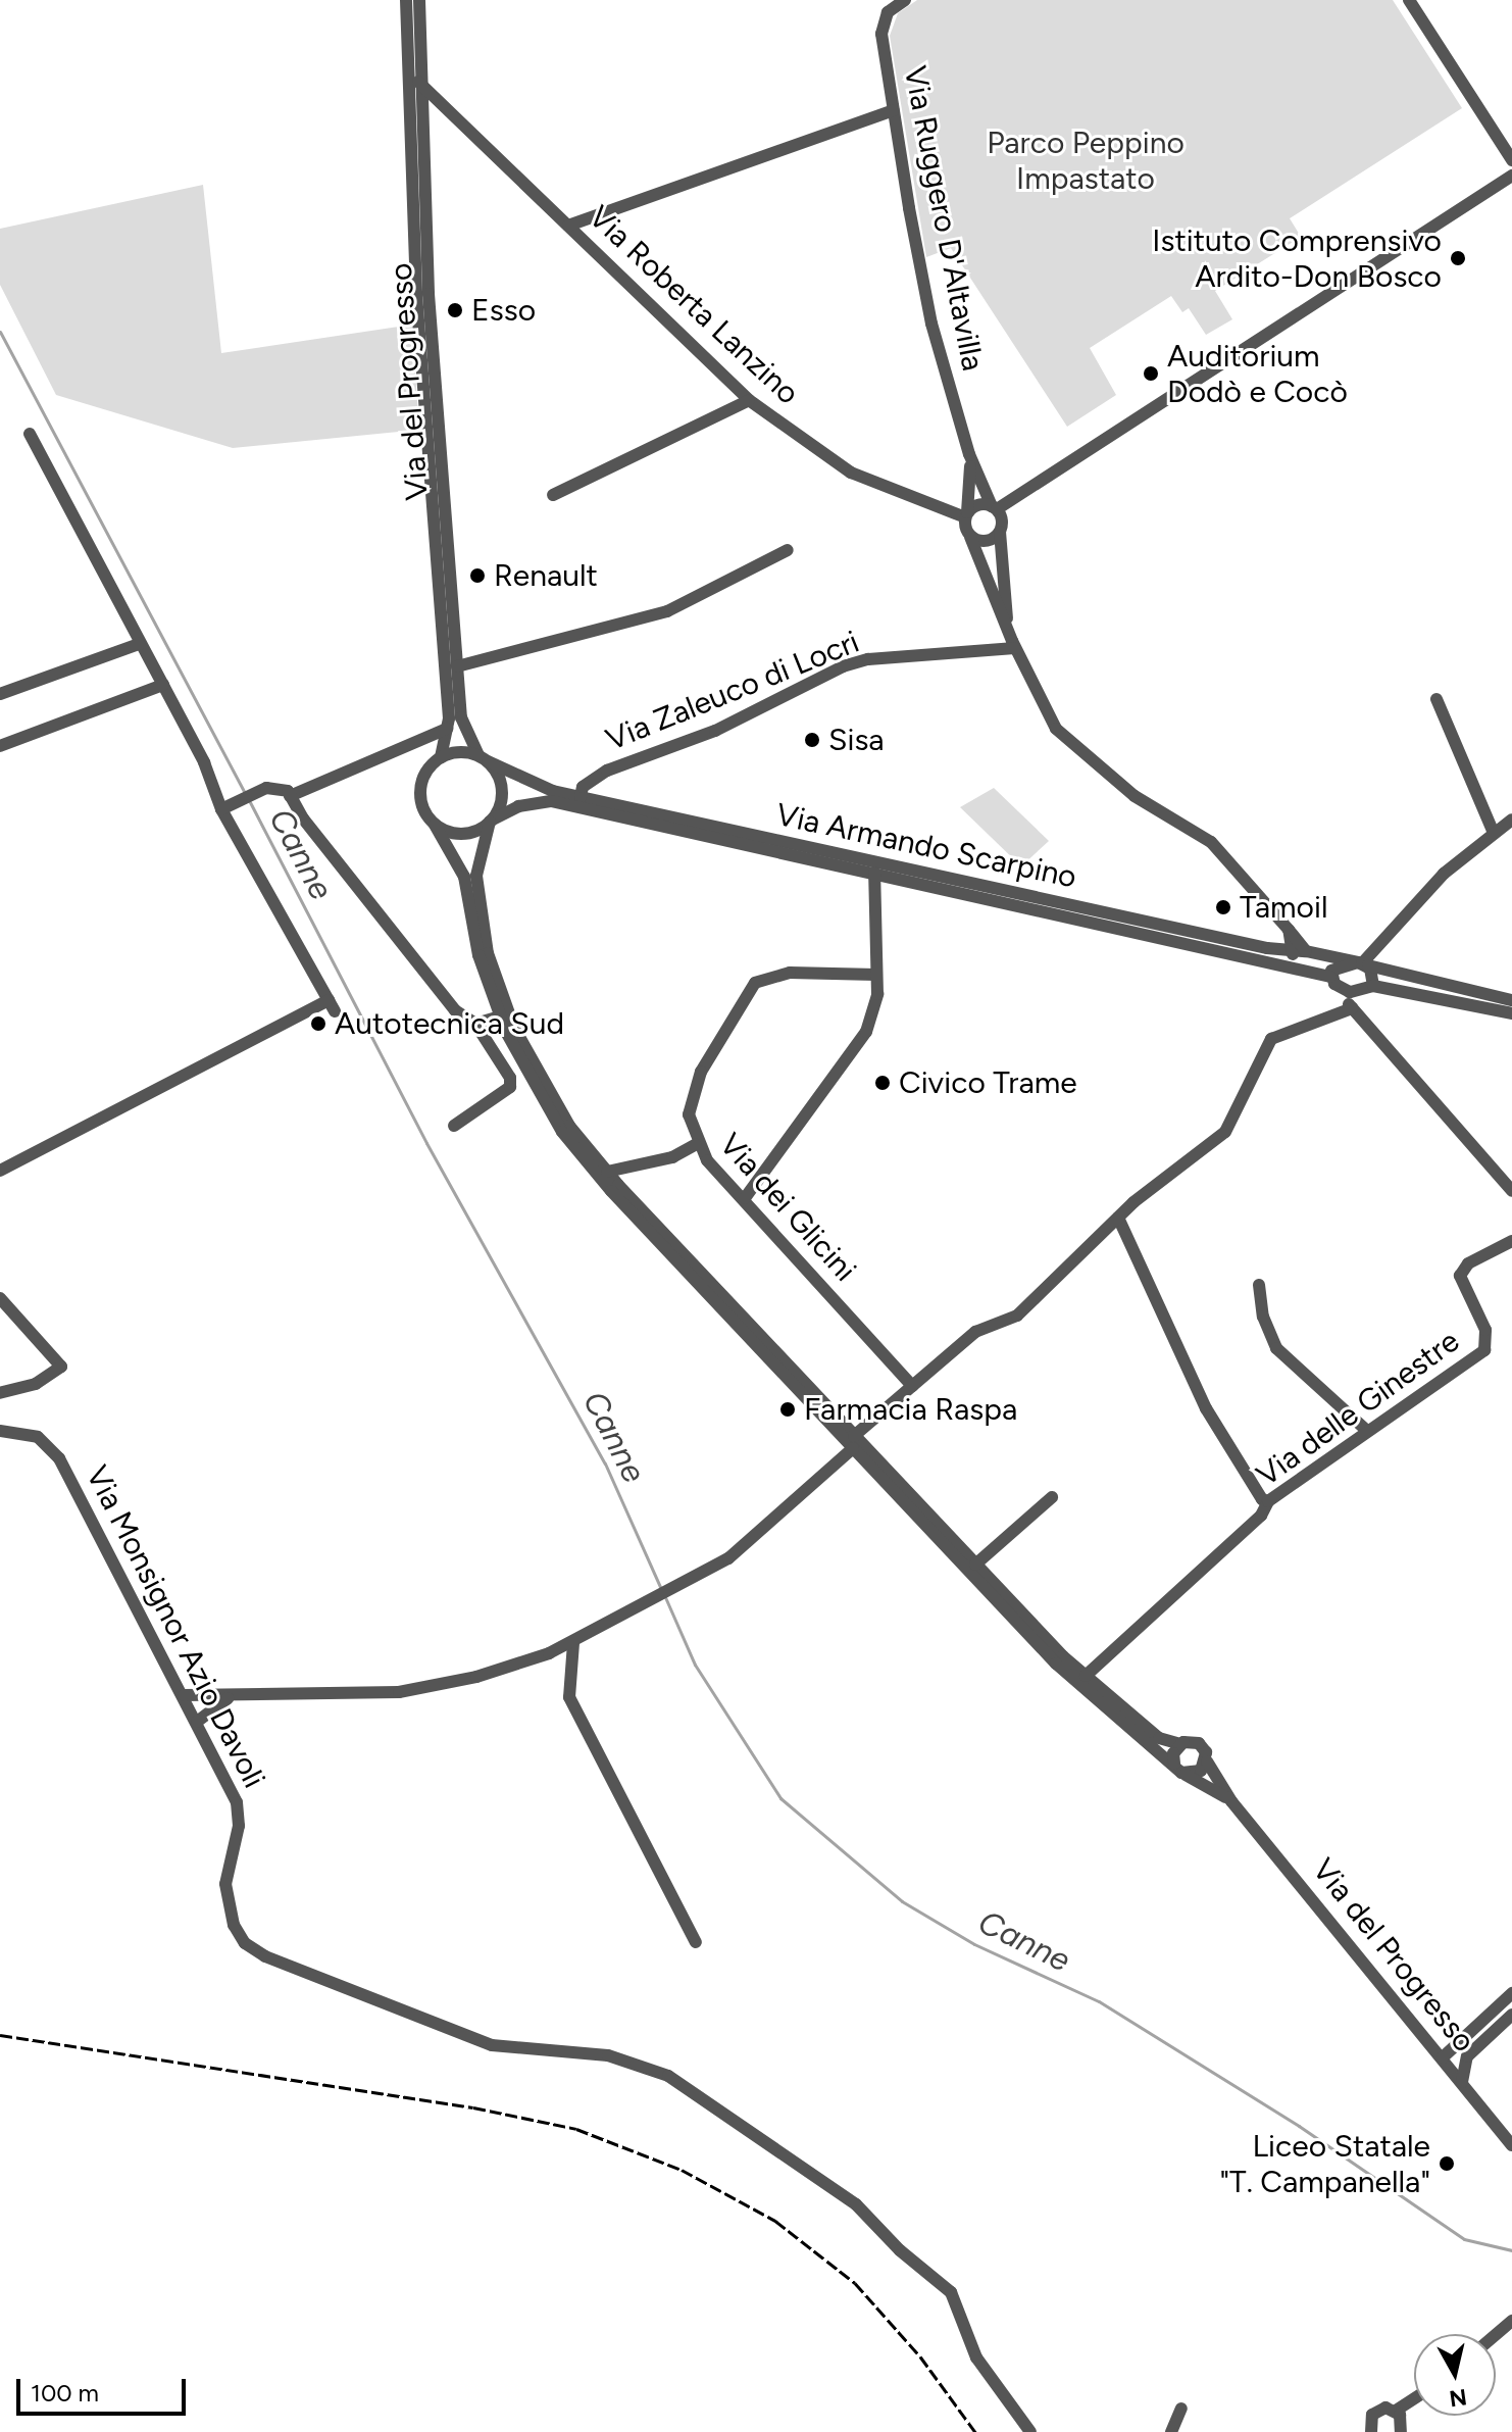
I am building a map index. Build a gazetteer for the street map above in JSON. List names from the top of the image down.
{
  "streets": {
    "street": [
      "Via Ruggero D'Altavilla",
      "Via Roberta Lanzino",
      "Via del Progresso",
      "Via Zaleuco di Locri",
      "Via Armando Scarpino",
      "Via dei Glicini",
      "Via delle Ginestre",
      "Via Monsignor Azio Davoli"
    ]
  },
  "crossings": [
    ["Via Ruggero D'Altavilla", "Via Roberta Lanzino"],
    ["Via Roberta Lanzino", "Via del Progresso"],
    ["Via del Progresso", "Via Armando Scarpino"],
    ["Via Zaleuco di Locri", "Via Armando Scarpino"]
  ],
  "water": ["Canne"],
  "parks": ["Parco Peppino Impastato"],
  "places": [
    "Istituto Comprensivo Ardito-Don Bosco",
    "Esso",
    "Auditorium Dodò e Cocò",
    "Renault",
    "Sisa",
    "Tamoil",
    "Autotecnica Sud",
    "Civico Trame",
    "Farmacia Raspa",
    "Liceo Statale \"T. Campanella\""
  ],
  "scale_bar": "100 m",
  "north": "bottom"
}
